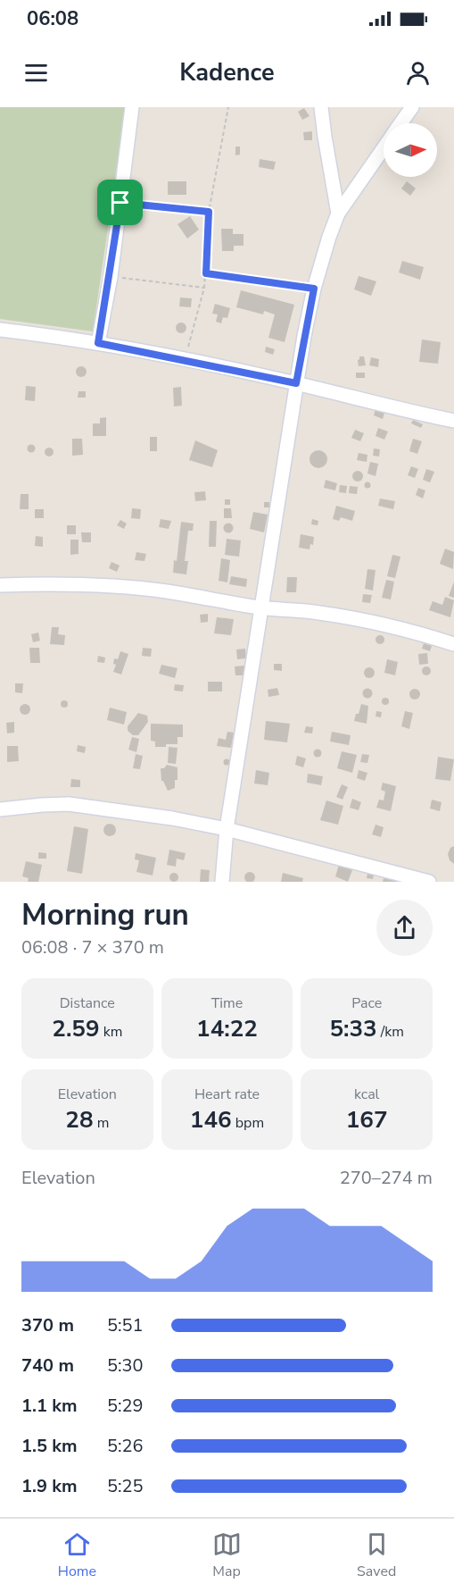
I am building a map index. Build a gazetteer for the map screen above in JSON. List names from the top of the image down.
{
  "north": "right",
  "page": {
    "status": "06:08",
    "header": "Kadence",
    "heading": ["Morning run", "06:08 · 7 × 370 m"],
    "stats": [
      ["Distance", "2.59 km"],
      ["Time", "14:22"],
      ["Pace", "5:33 /km"],
      ["Elevation", "28 m"],
      ["Heart rate", "146 bpm"],
      ["kcal", "167"]
    ],
    "chart": ["Elevation", "270–274 m"],
    "list": [
      {
        "name": "370 m",
        "note": "5:51"
      },
      {
        "name": "740 m",
        "note": "5:30"
      },
      {
        "name": "1.1 km",
        "note": "5:29"
      },
      {
        "name": "1.5 km",
        "note": "5:26"
      },
      {
        "name": "1.9 km",
        "note": "5:25"
      }
    ],
    "tabs": ["Home", "Map", "Saved"]
  }
}
